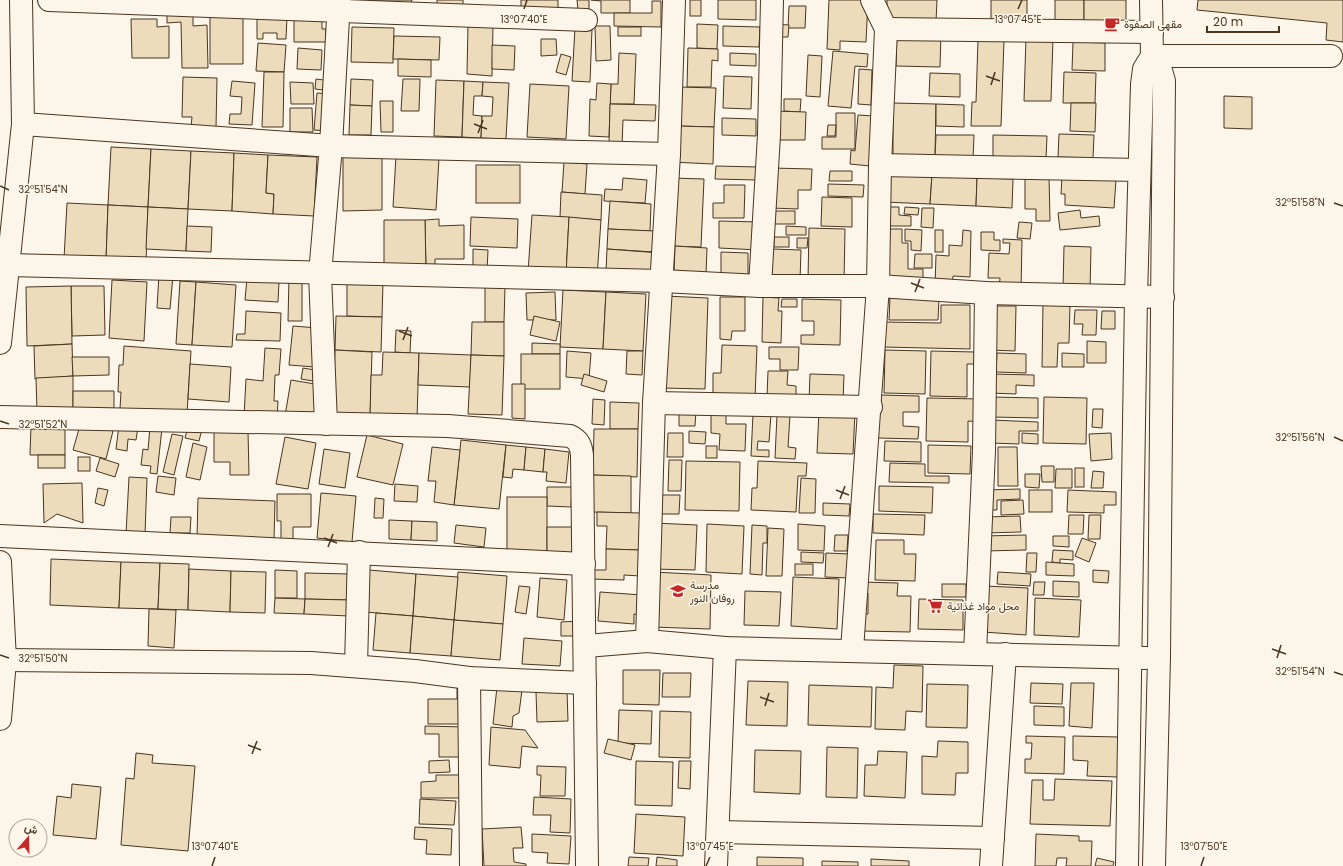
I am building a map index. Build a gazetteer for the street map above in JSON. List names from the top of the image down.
{
  "places": {
    "cafe": ["مقهى الصفوة"],
    "school or university": ["مدرسة روفان النور"],
    "supermarket": ["محل مواد غذائية"]
  },
  "scale_bar": "20 m",
  "north": "top",
  "coordinates": [
    "13°07'40\"E",
    "13°07'45\"E",
    "32°51'54\"N",
    "32°51'58\"N",
    "32°51'52\"N",
    "32°51'56\"N",
    "32°51'50\"N",
    "13°07'50\"E"
  ]
}
